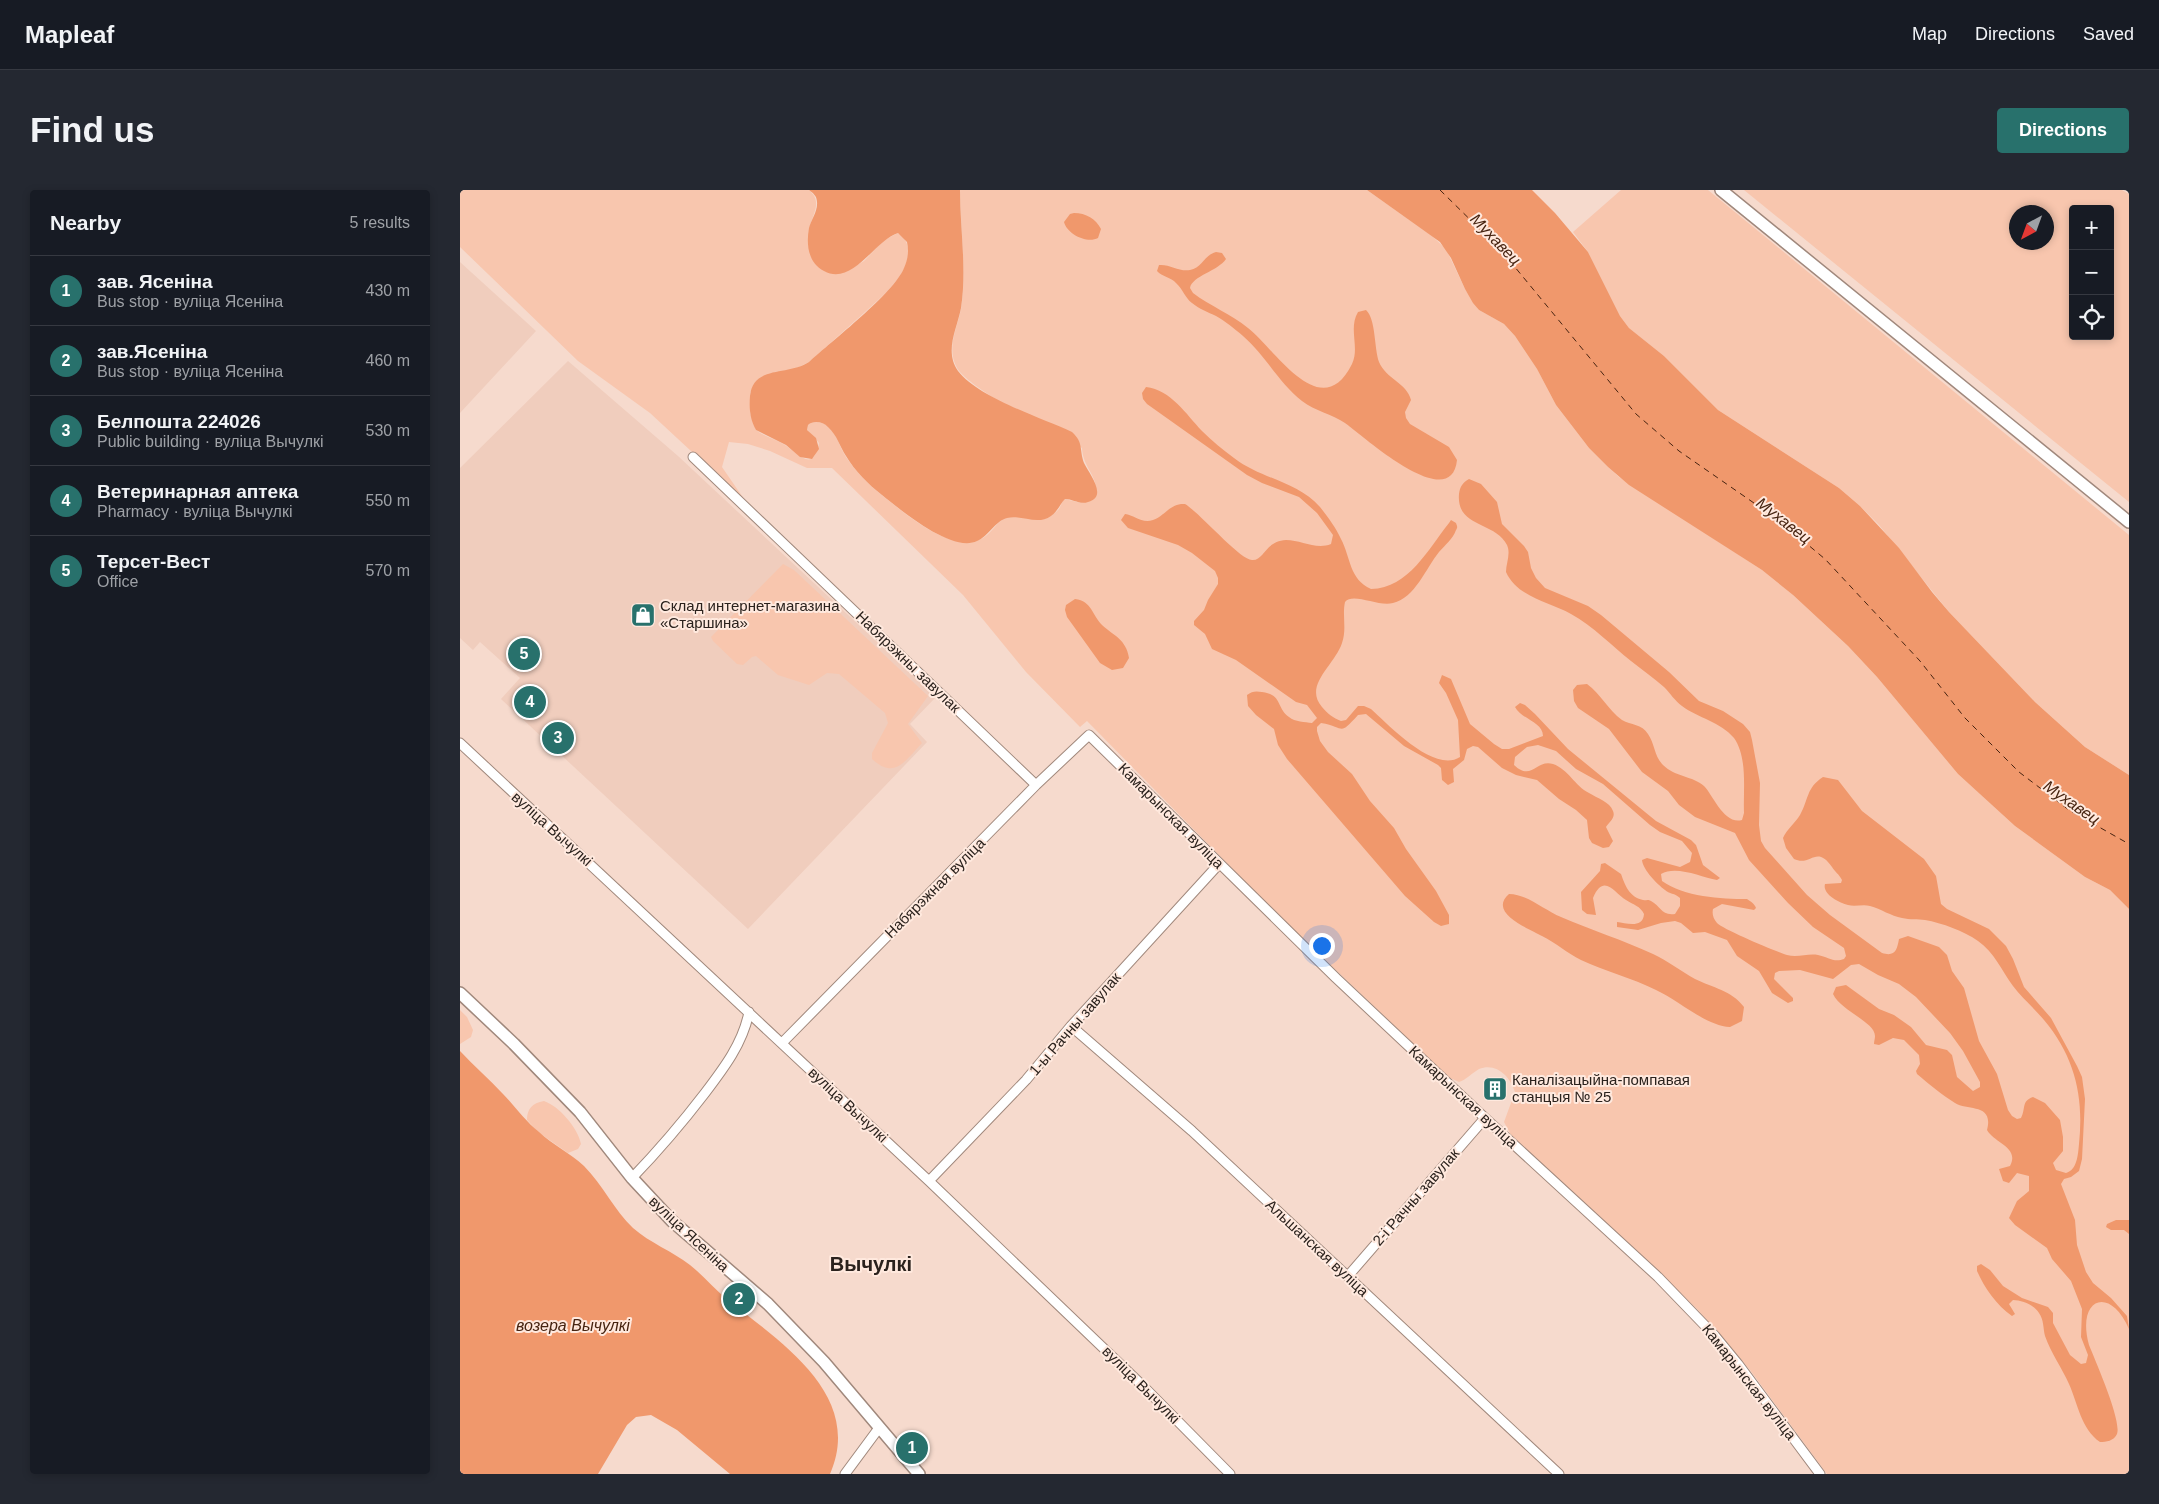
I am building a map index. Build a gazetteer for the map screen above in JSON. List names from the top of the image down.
{
  "streets": {
    "street": [
      "Набярэжны завулак",
      "Камарынская вуліца",
      "вуліца Вычулкі",
      "Набярэжная вуліца",
      "1-ы Рачны завулак",
      "2-і Рачны завулак",
      "вуліца Ясеніна",
      "Альшанская вуліца"
    ]
  },
  "crossings": [
    ["Набярэжны завулак", "Набярэжная вуліца"],
    ["Камарынская вуліца", "Набярэжная вуліца"],
    ["Камарынская вуліца", "1-ы Рачны завулак"],
    ["Камарынская вуліца", "2-і Рачны завулак"],
    ["вуліца Вычулкі", "Набярэжная вуліца"],
    ["вуліца Вычулкі", "1-ы Рачны завулак"],
    ["1-ы Рачны завулак", "Альшанская вуліца"],
    ["2-і Рачны завулак", "Альшанская вуліца"]
  ],
  "districts": ["Вычулкі"],
  "water": ["Мухавец", "возера Вычулкі"],
  "places": {
    "shop": ["Склад интернет-магазина «Старшина»"],
    "building": ["Каналізацыйна-помпавая станцыя № 25"]
  },
  "north": "bottom left",
  "page": {
    "header": "Mapleaf",
    "nav": ["Map", "Directions", "Saved"],
    "buttons": "Directions",
    "title": "Find us",
    "heading": ["Nearby", "5 results"],
    "map_buttons": ["+", "−"],
    "list": [
      {
        "mark": "1",
        "name": "зав. Ясеніна",
        "note": "Bus stop · вуліца Ясеніна",
        "value": "430 m"
      },
      {
        "mark": "2",
        "name": "зав.Ясеніна",
        "note": "Bus stop · вуліца Ясеніна",
        "value": "460 m"
      },
      {
        "mark": "3",
        "name": "Белпошта 224026",
        "note": "Public building · вуліца Вычулкі",
        "value": "530 m"
      },
      {
        "mark": "4",
        "name": "Ветеринарная аптека",
        "note": "Pharmacy · вуліца Вычулкі",
        "value": "550 m"
      },
      {
        "mark": "5",
        "name": "Терсет-Вест",
        "note": "Office",
        "value": "570 m"
      }
    ],
    "pins": [
      "5",
      "4",
      "3",
      "2",
      "1"
    ]
  }
}
